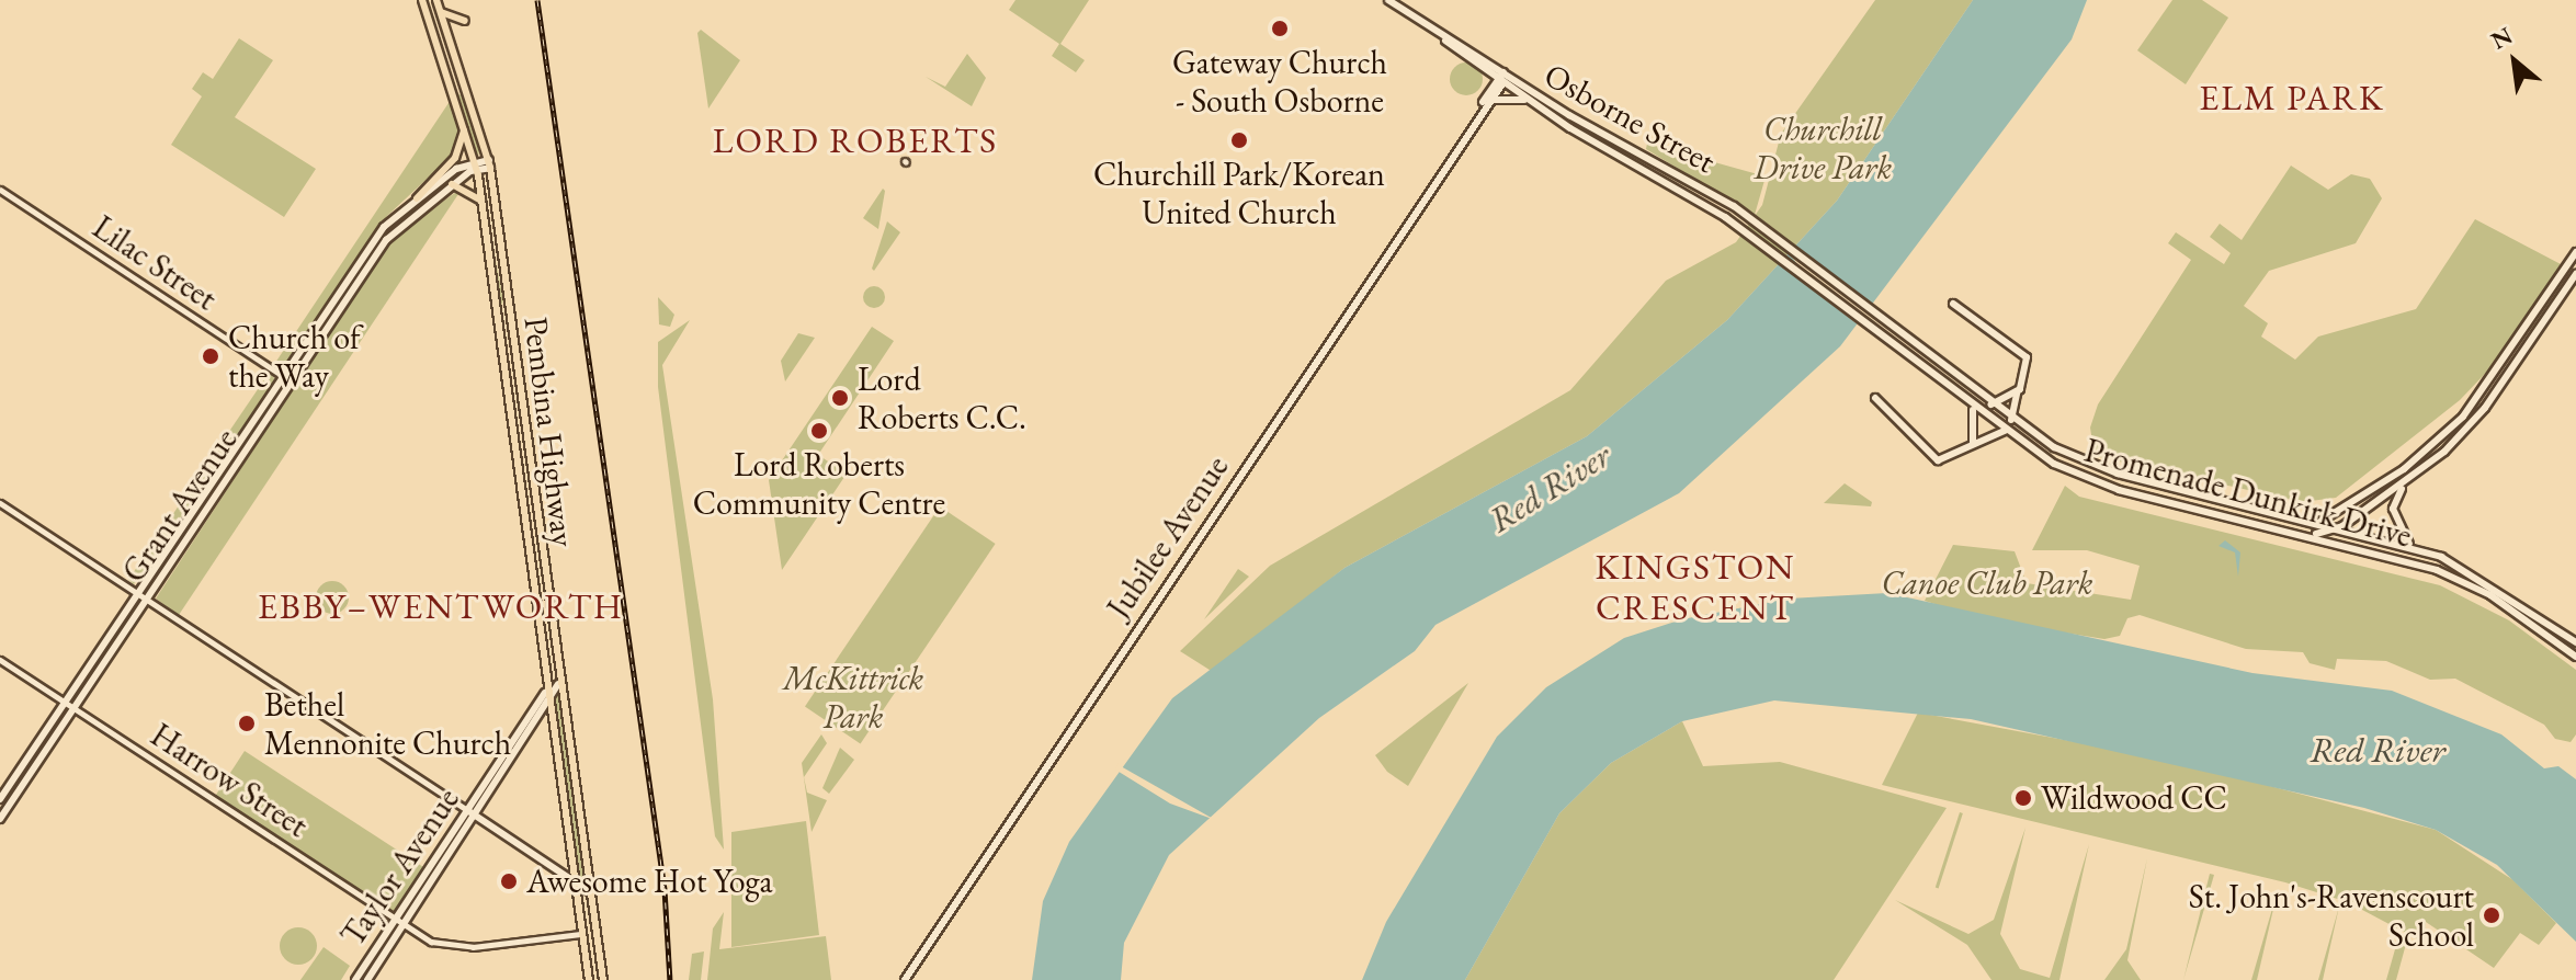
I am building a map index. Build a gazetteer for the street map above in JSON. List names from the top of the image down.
{
  "streets": {
    "main road": [
      "Osborne Street",
      "Pembina Highway",
      "Promenade Dunkirk Drive",
      "Grant Avenue",
      "Jubilee Avenue",
      "Taylor Avenue"
    ],
    "street": ["Lilac Street", "Harrow Street"]
  },
  "crossings": [
    ["Osborne Street", "Promenade Dunkirk Drive"],
    ["Osborne Street", "Jubilee Avenue"],
    ["Lilac Street", "Grant Avenue"],
    ["Pembina Highway", "Grant Avenue"],
    ["Pembina Highway", "Harrow Street"],
    ["Pembina Highway", "Taylor Avenue"],
    ["Grant Avenue", "Harrow Street"],
    ["Harrow Street", "Taylor Avenue"]
  ],
  "districts": [
    "ELM PARK",
    "LORD ROBERTS",
    "KINGSTON CRESCENT",
    "EBBY–WENTWORTH"
  ],
  "water": ["Red River"],
  "parks": ["Churchill Drive Park", "Canoe Club Park", "McKittrick Park"],
  "places": [
    "Gateway Church - South Osborne",
    "Churchill Park/Korean United Church",
    "Church of the Way",
    "Lord Roberts C.C.",
    "Lord Roberts Community Centre",
    "Bethel Mennonite Church",
    "Wildwood CC",
    "Awesome Hot Yoga",
    "St. John's-Ravenscourt School"
  ],
  "north": "top left"
}
